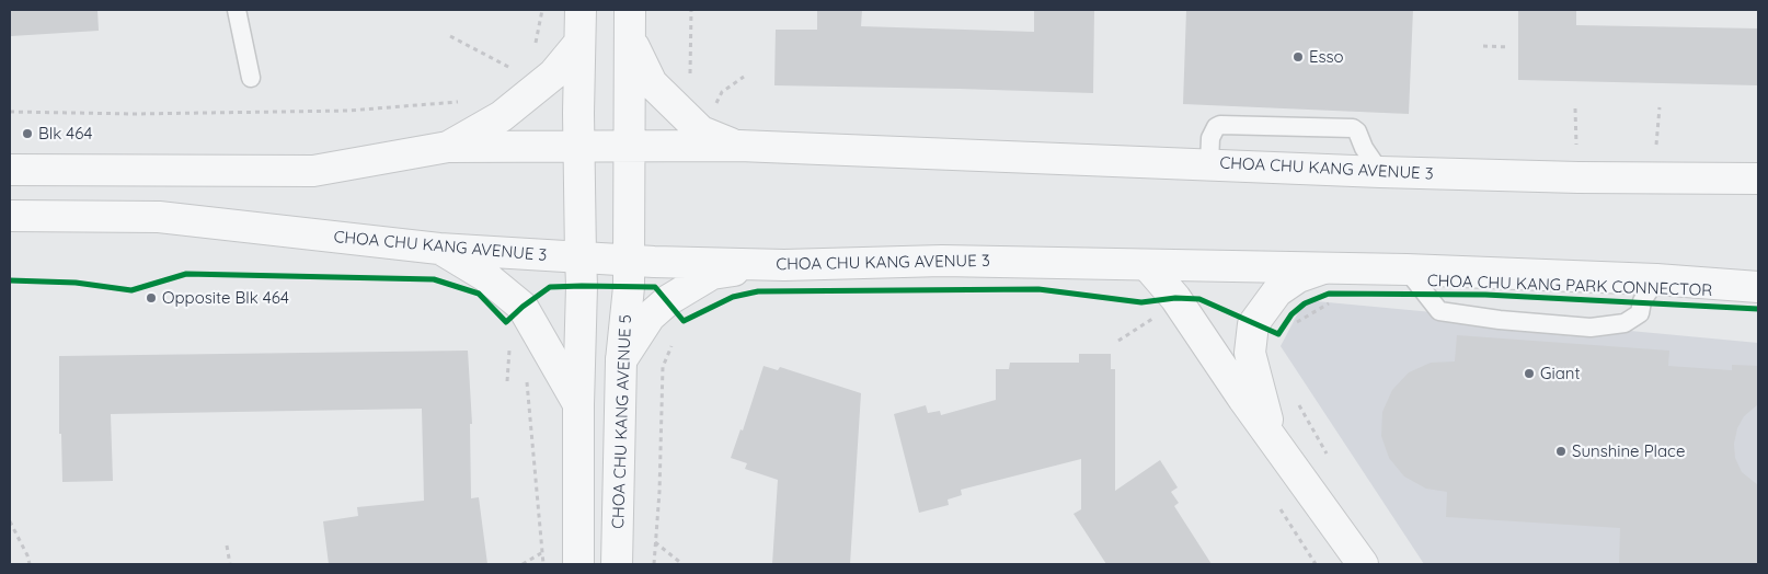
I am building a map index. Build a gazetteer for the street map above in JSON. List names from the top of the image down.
{
  "streets": {
    "street": ["CHOA CHU KANG AVENUE 3", "CHOA CHU KANG AVENUE 5"],
    "cycle path": ["CHOA CHU KANG PARK CONNECTOR"]
  },
  "crossings": [
    ["CHOA CHU KANG AVENUE 3", "CHOA CHU KANG AVENUE 5"]
  ],
  "places": [
    "Esso",
    "Blk 464",
    "Opposite Blk 464",
    "Giant",
    "Sunshine Place"
  ]
}
